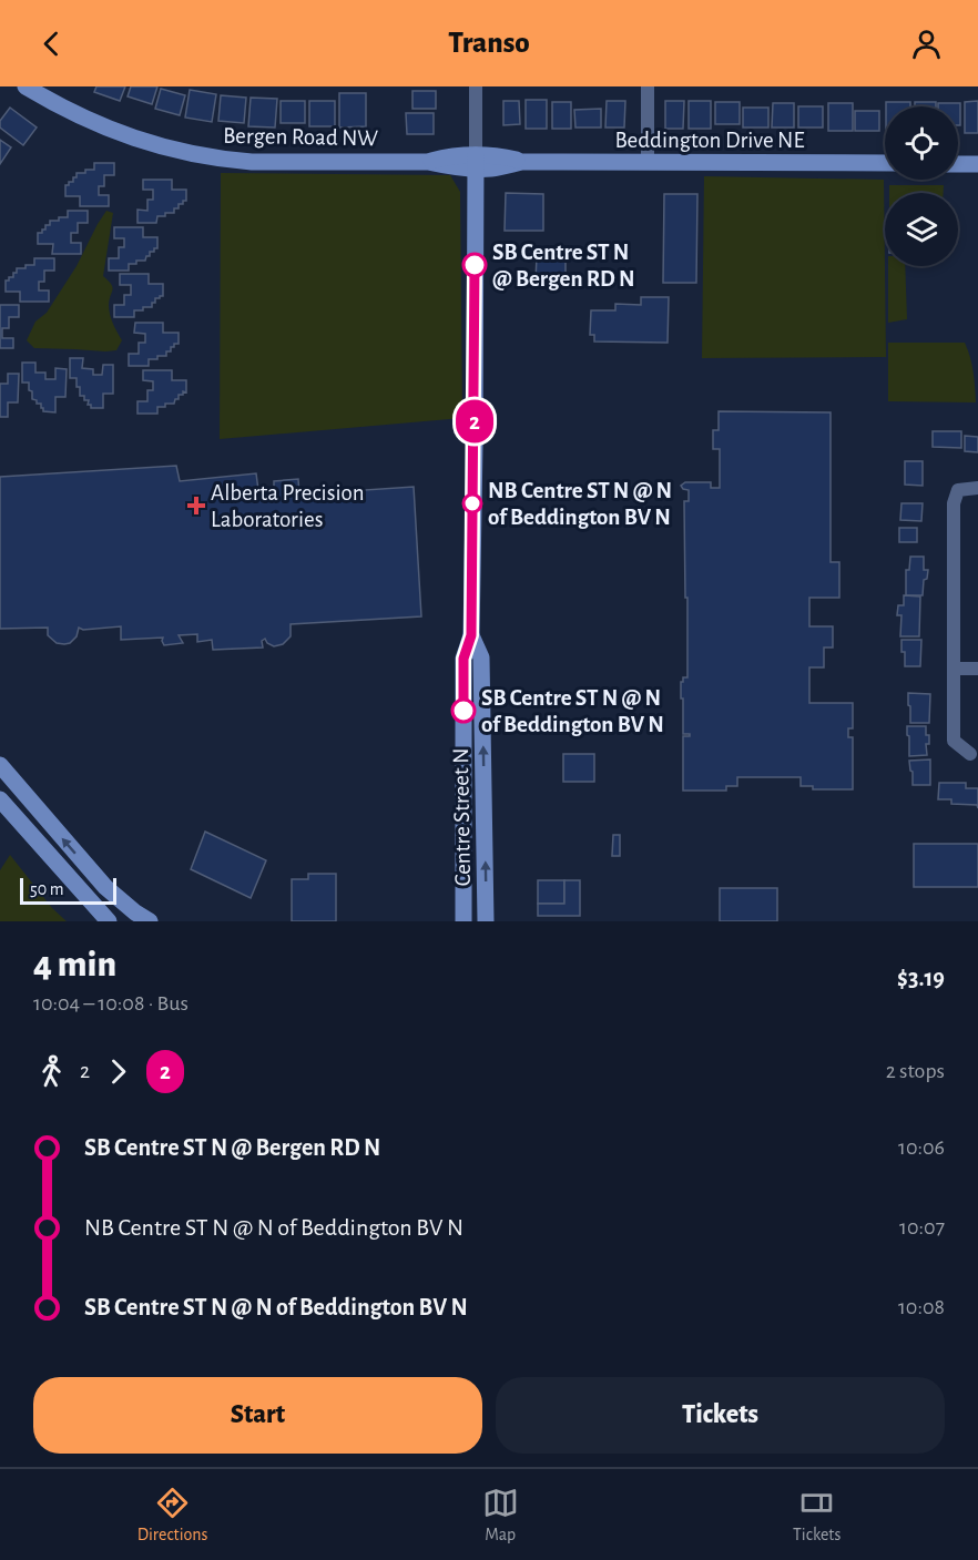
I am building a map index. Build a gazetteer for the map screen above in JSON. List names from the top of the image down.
{
  "streets": {
    "street": ["Bergen Road NW", "Beddington Drive NE", "Centre Street N"]
  },
  "crossings": [
    ["Bergen Road NW", "Beddington Drive NE"],
    ["Bergen Road NW", "Centre Street N"],
    ["Beddington Drive NE", "Centre Street N"]
  ],
  "places": {
    "other": ["SB Centre ST N @ Bergen RD N", "NB Centre ST N @ N of Beddington BV N", "SB Centre ST N @ N of Beddington BV N"],
    "health": ["Alberta Precision Laboratories"]
  },
  "lines": ["bus line 2"],
  "scale_bar": "50 m",
  "page": {
    "header": "Transo",
    "on_map": "2",
    "scale": "50 m",
    "heading": ["4 min", "10:04 – 10:08 · Bus", "$3.19"],
    "legs": ["2", "2", "2 stops"],
    "list": [
      {
        "name": "SB Centre ST N @ Bergen RD N",
        "value": "10:06"
      },
      {
        "name": "NB Centre ST N @ N of Beddington BV N",
        "value": "10:07"
      },
      {
        "name": "SB Centre ST N @ N of Beddington BV N",
        "value": "10:08"
      }
    ],
    "buttons": ["Start", "Tickets"],
    "tabs": ["Directions", "Map", "Tickets"]
  }
}
